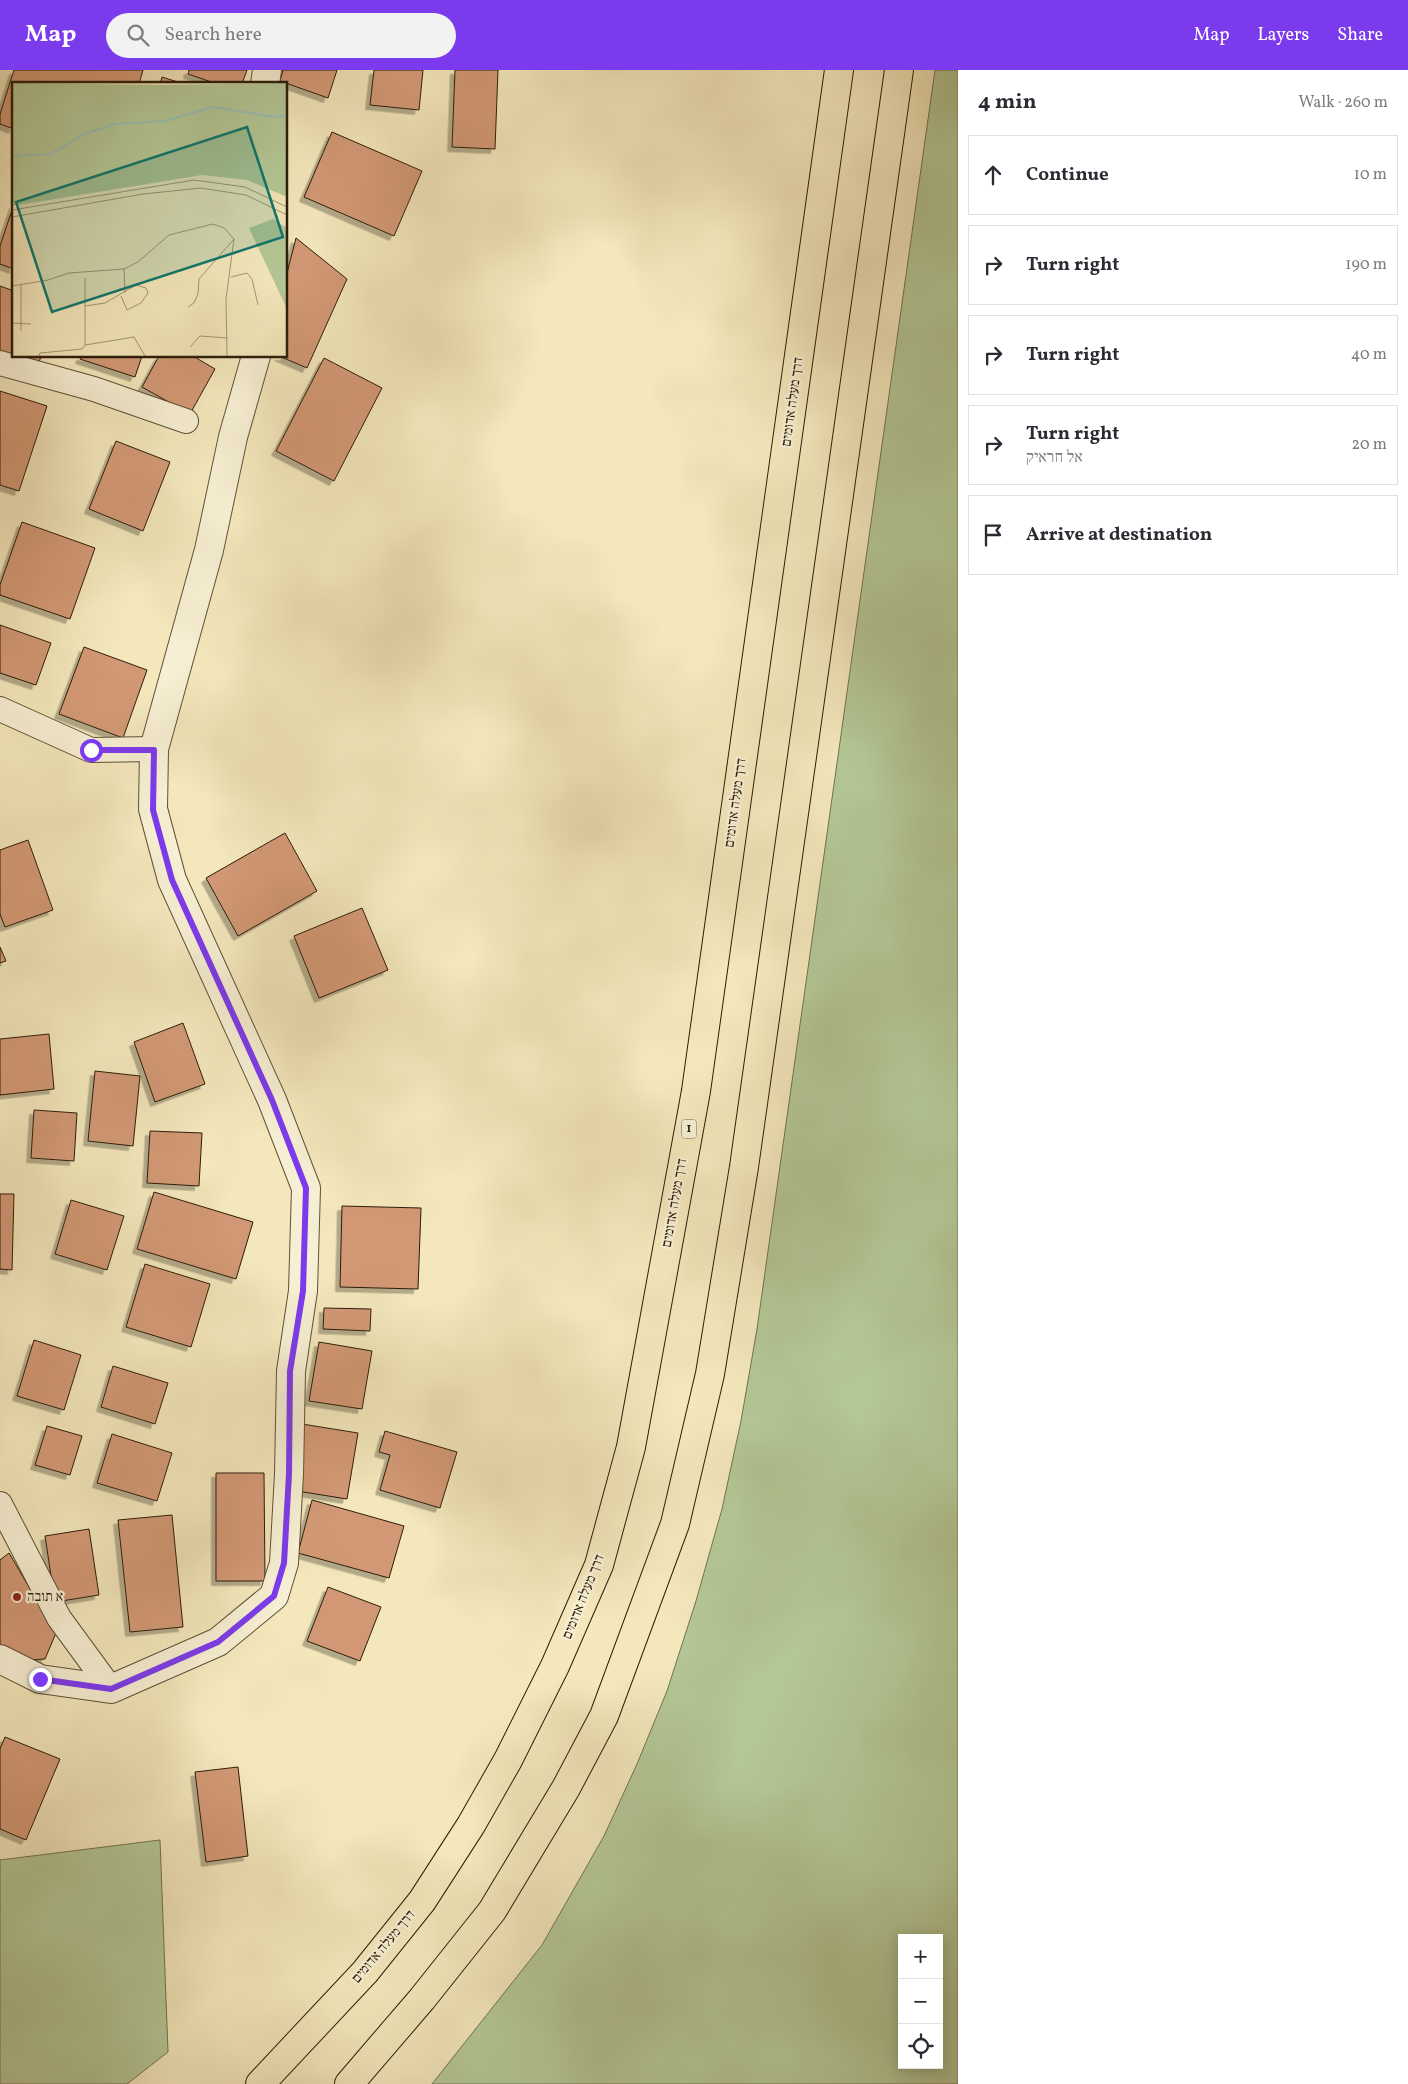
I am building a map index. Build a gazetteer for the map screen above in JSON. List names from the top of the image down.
{
  "streets": {
    "highway": ["דרך מעלה אדומים", "1"]
  },
  "places": ["א תובה"],
  "page": {
    "header": "Map",
    "search": "Search here",
    "nav": ["Map", "Layers", "Share"],
    "heading": ["4 min", "Walk · 260 m"],
    "list": [
      ["Continue", "10 m"],
      ["Turn right", "190 m"],
      ["Turn right", "40 m"],
      ["Turn right", "אל חראיק", "20 m"],
      "Arrive at destination"
    ],
    "map_buttons": ["+", "−"]
  }
}
